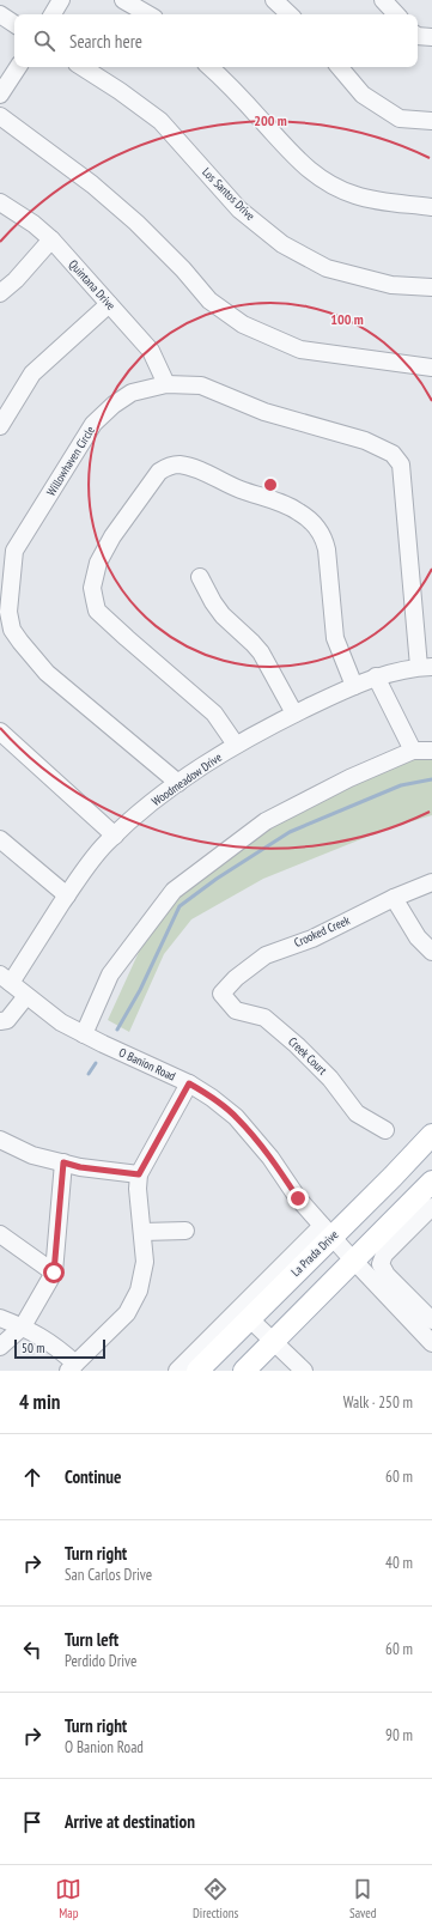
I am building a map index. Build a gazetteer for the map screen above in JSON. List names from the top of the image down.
{
  "streets": {
    "main road": ["La Prada Drive"],
    "street": [
      "Los Santos Drive",
      "Quintana Drive",
      "Willowhaven Circle",
      "Woodmeadow Drive",
      "Crooked Creek",
      "Creek Court",
      "O Banion Road"
    ]
  },
  "crossings": [
    ["Quintana Drive", "Willowhaven Circle"],
    ["Willowhaven Circle", "Woodmeadow Drive"],
    ["Woodmeadow Drive", "O Banion Road"],
    ["Crooked Creek", "Creek Court"],
    ["O Banion Road", "La Prada Drive"]
  ],
  "scale_bar": "50 m",
  "page": {
    "search": "Search here",
    "scale": "50 m",
    "heading": ["4 min", "Walk · 250 m"],
    "list": [
      ["Continue", "60 m"],
      ["Turn right", "San Carlos Drive", "40 m"],
      ["Turn left", "Perdido Drive", "60 m"],
      ["Turn right", "O Banion Road", "90 m"],
      "Arrive at destination"
    ],
    "nav": ["Map", "Directions", "Saved"]
  },
  "rings": ["200 m", "100 m"]
}
